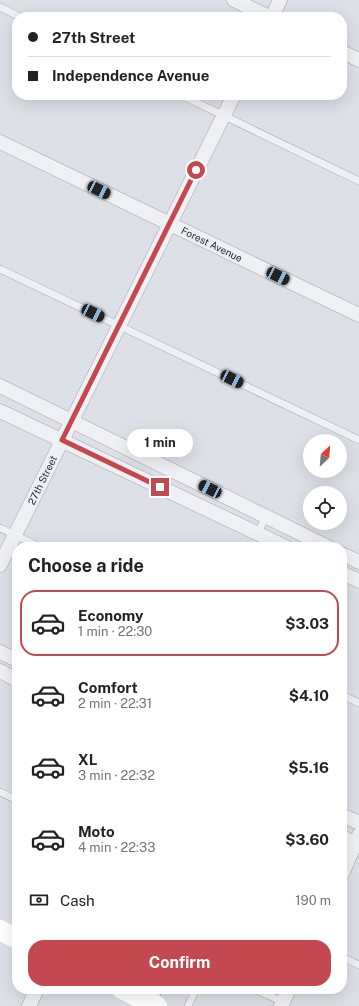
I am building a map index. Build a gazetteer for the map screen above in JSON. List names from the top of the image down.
{
  "streets": {
    "street": ["Forest Avenue", "27th Street"]
  },
  "crossings": [
    ["Forest Avenue", "27th Street"]
  ],
  "north": "top right",
  "page": {
    "banner": ["27th Street", "Independence Avenue"],
    "bubble": "1 min",
    "heading": "Choose a ride",
    "list": [
      {
        "name": "Economy",
        "note": "1 min · 22:30",
        "value": "$3.03"
      },
      {
        "name": "Comfort",
        "note": "2 min · 22:31",
        "value": "$4.10"
      },
      {
        "name": "XL",
        "note": "3 min · 22:32",
        "value": "$5.16"
      },
      {
        "name": "Moto",
        "note": "4 min · 22:33",
        "value": "$3.60"
      }
    ],
    "pay": ["Cash", "190 m"],
    "buttons": "Confirm"
  }
}
